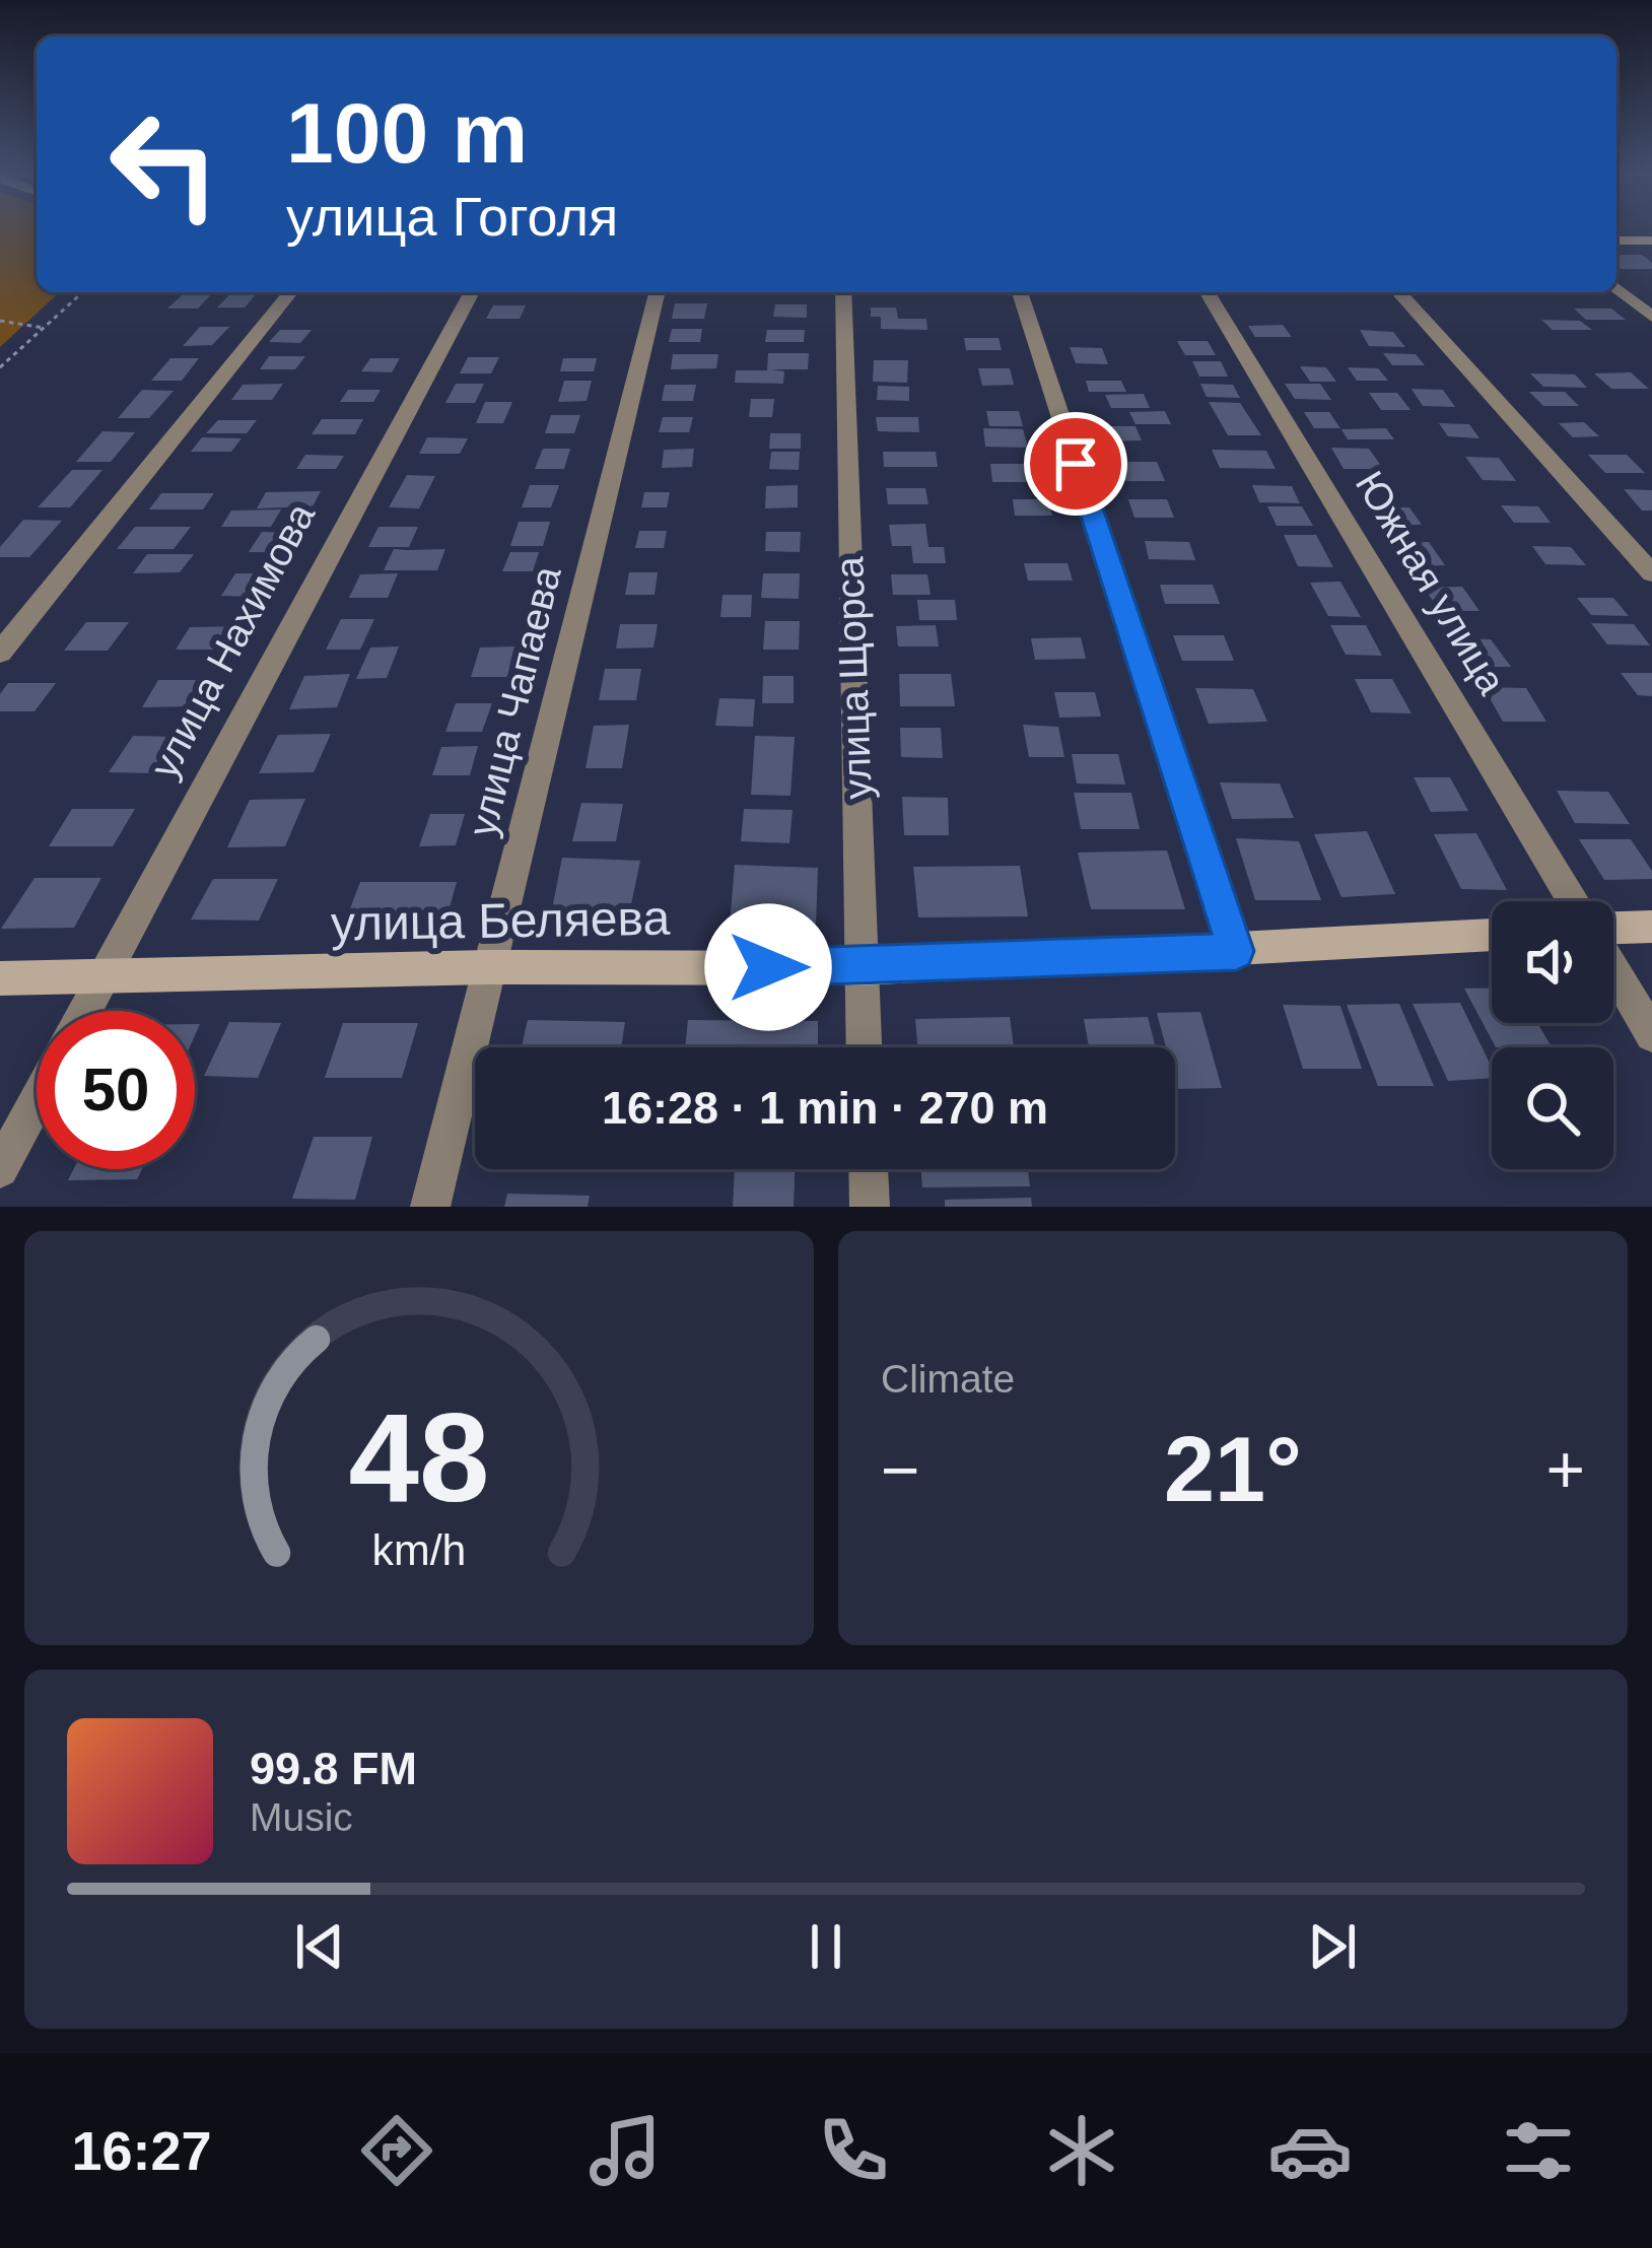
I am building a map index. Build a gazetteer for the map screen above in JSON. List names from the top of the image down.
{
  "streets": {
    "main road": ["улица Беляева"],
    "street": [
      "Южная улица",
      "улица Нахимова",
      "улица Щорса",
      "улица Чапаева"
    ]
  },
  "crossings": [
    ["улица Нахимова", "улица Беляева"],
    ["улица Щорса", "улица Беляева"],
    ["улица Чапаева", "улица Беляева"]
  ],
  "page": {
    "turn": ["100 m", "улица Гоголя"],
    "limit": "50",
    "trip": "16:28 · 1 min · 270 m",
    "tile": "Climate",
    "heat": ["−", "21°", "+"],
    "song": ["99.8 FM", "Music"],
    "tabs": "16:27",
    "gauge": ["48", "km/h"]
  }
}
